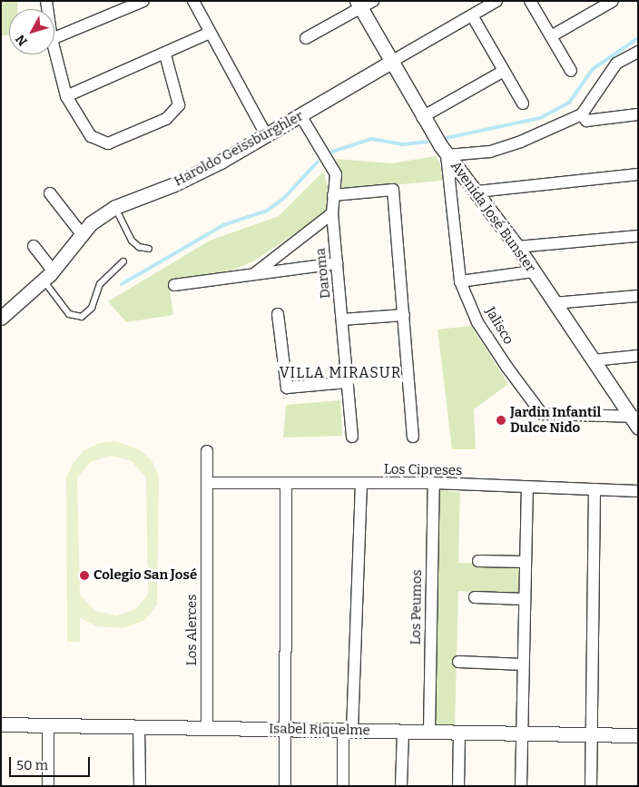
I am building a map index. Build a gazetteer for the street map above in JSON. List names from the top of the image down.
{
  "streets": {
    "street": [
      "Haroldo Geissbürghler",
      "Avenida José Bunster",
      "Daroma",
      "Jalisco",
      "Los Cipreses",
      "Los Peumos",
      "Los Alerces",
      "Isabel Riquelme"
    ]
  },
  "crossings": [
    ["Haroldo Geissbürghler", "Avenida José Bunster"],
    ["Haroldo Geissbürghler", "Daroma"],
    ["Avenida José Bunster", "Jalisco"],
    ["Los Cipreses", "Los Peumos"],
    ["Los Cipreses", "Los Alerces"],
    ["Los Peumos", "Isabel Riquelme"],
    ["Los Alerces", "Isabel Riquelme"]
  ],
  "districts": ["VILLA MIRASUR"],
  "places": ["Jardin Infantil Dulce Nido", "Colegio San José"],
  "scale_bar": "50 m",
  "north": "bottom left"
}
